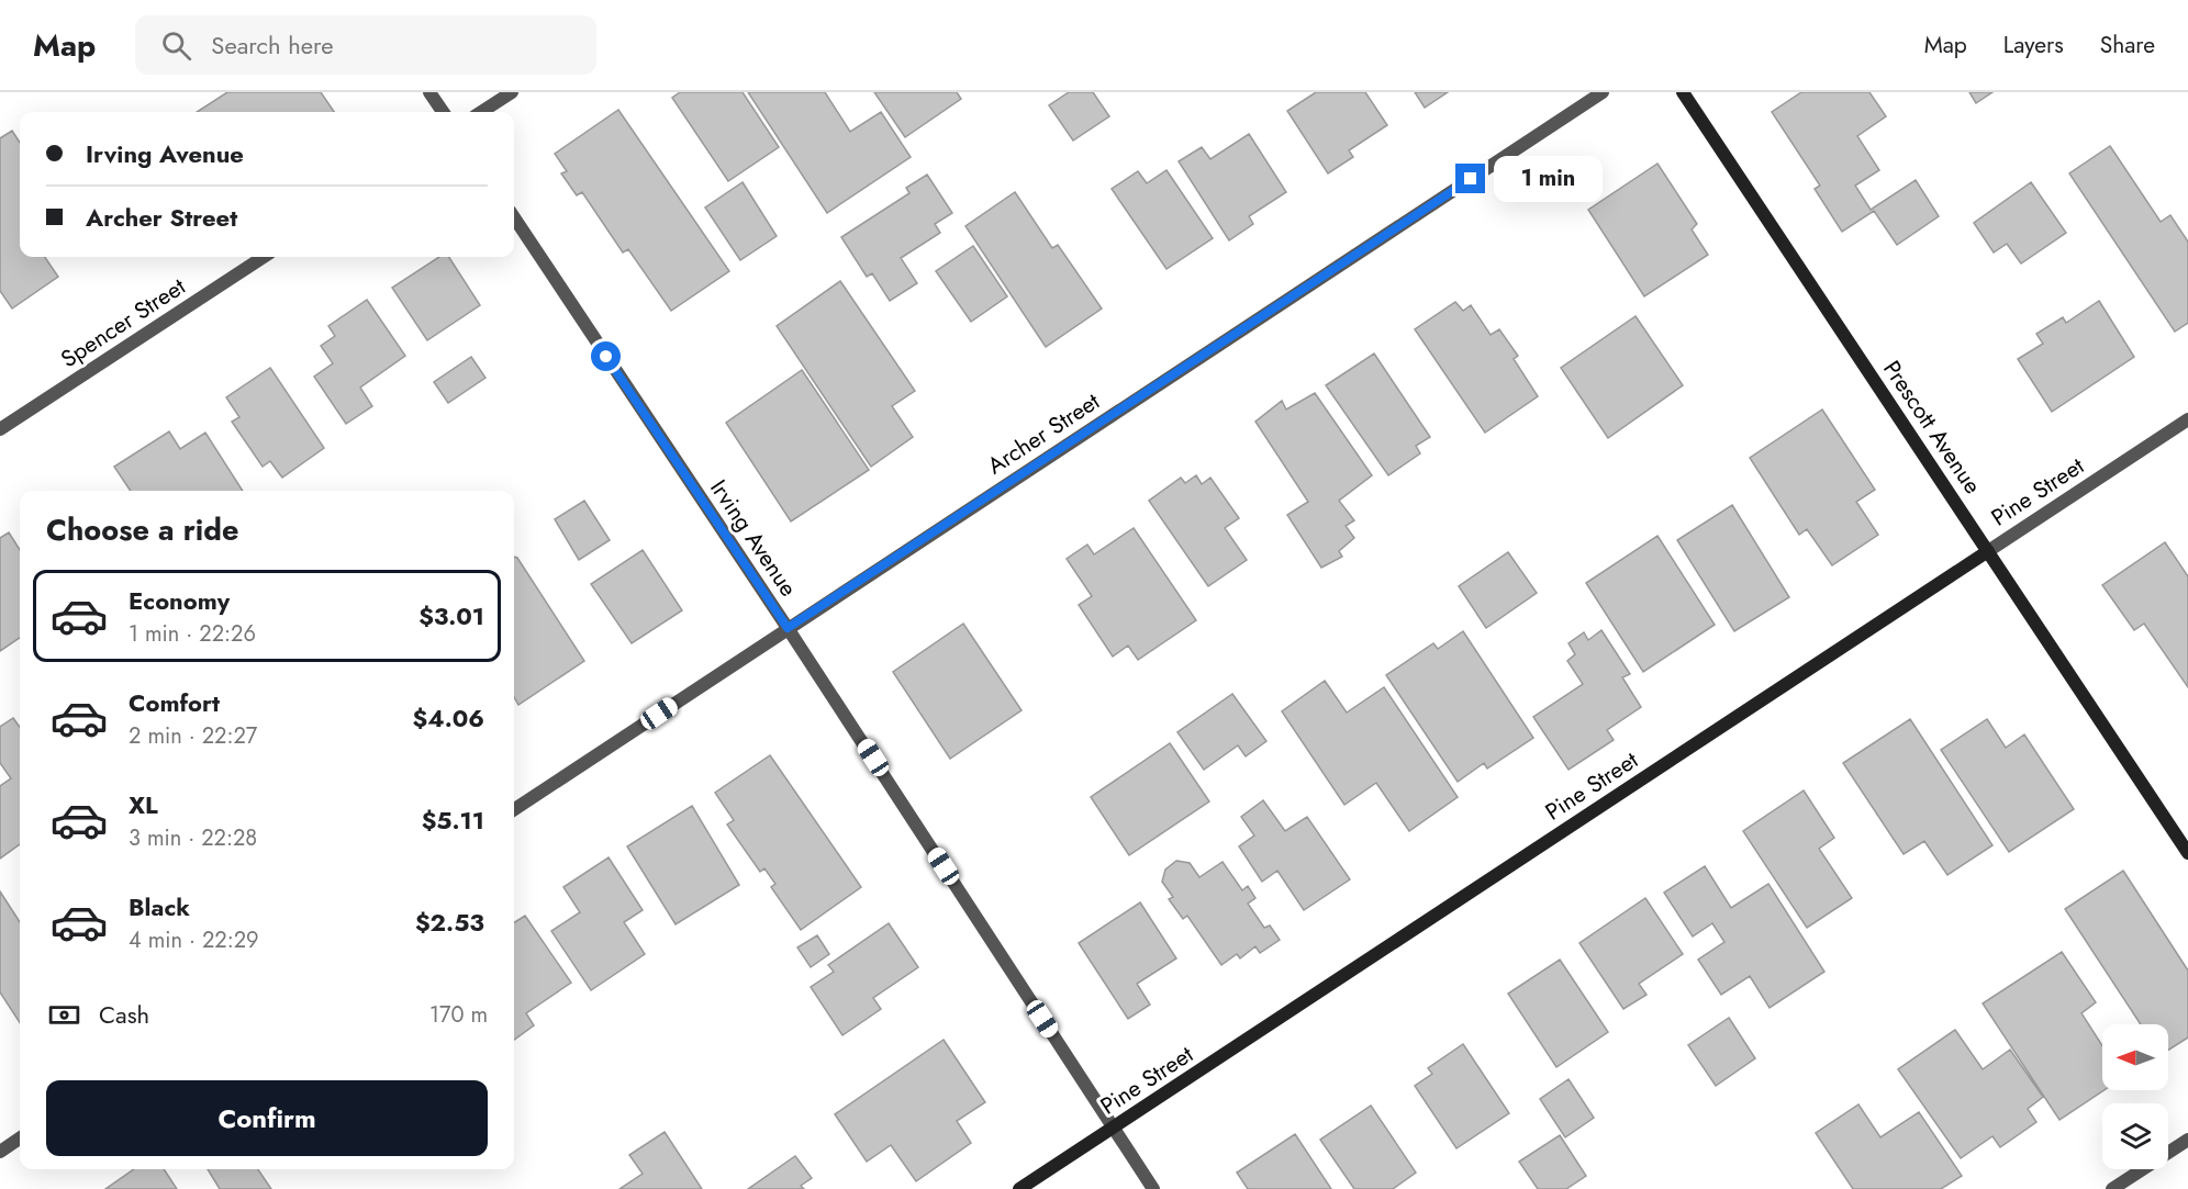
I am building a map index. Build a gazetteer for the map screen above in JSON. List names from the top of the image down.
{
  "streets": {
    "street": [
      "Spencer Street",
      "Prescott Avenue",
      "Archer Street",
      "Pine Street",
      "Irving Avenue"
    ]
  },
  "crossings": [
    ["Prescott Avenue", "Pine Street"],
    ["Archer Street", "Irving Avenue"],
    ["Pine Street", "Irving Avenue"]
  ],
  "north": "left",
  "page": {
    "header": "Map",
    "search": "Search here",
    "nav": ["Map", "Layers", "Share"],
    "banner": ["Irving Avenue", "Archer Street"],
    "bubble": "1 min",
    "heading": "Choose a ride",
    "list": [
      {
        "name": "Economy",
        "note": "1 min · 22:26",
        "value": "$3.01"
      },
      {
        "name": "Comfort",
        "note": "2 min · 22:27",
        "value": "$4.06"
      },
      {
        "name": "XL",
        "note": "3 min · 22:28",
        "value": "$5.11"
      },
      {
        "name": "Black",
        "note": "4 min · 22:29",
        "value": "$2.53"
      }
    ],
    "pay": ["Cash", "170 m"],
    "buttons": "Confirm"
  }
}
